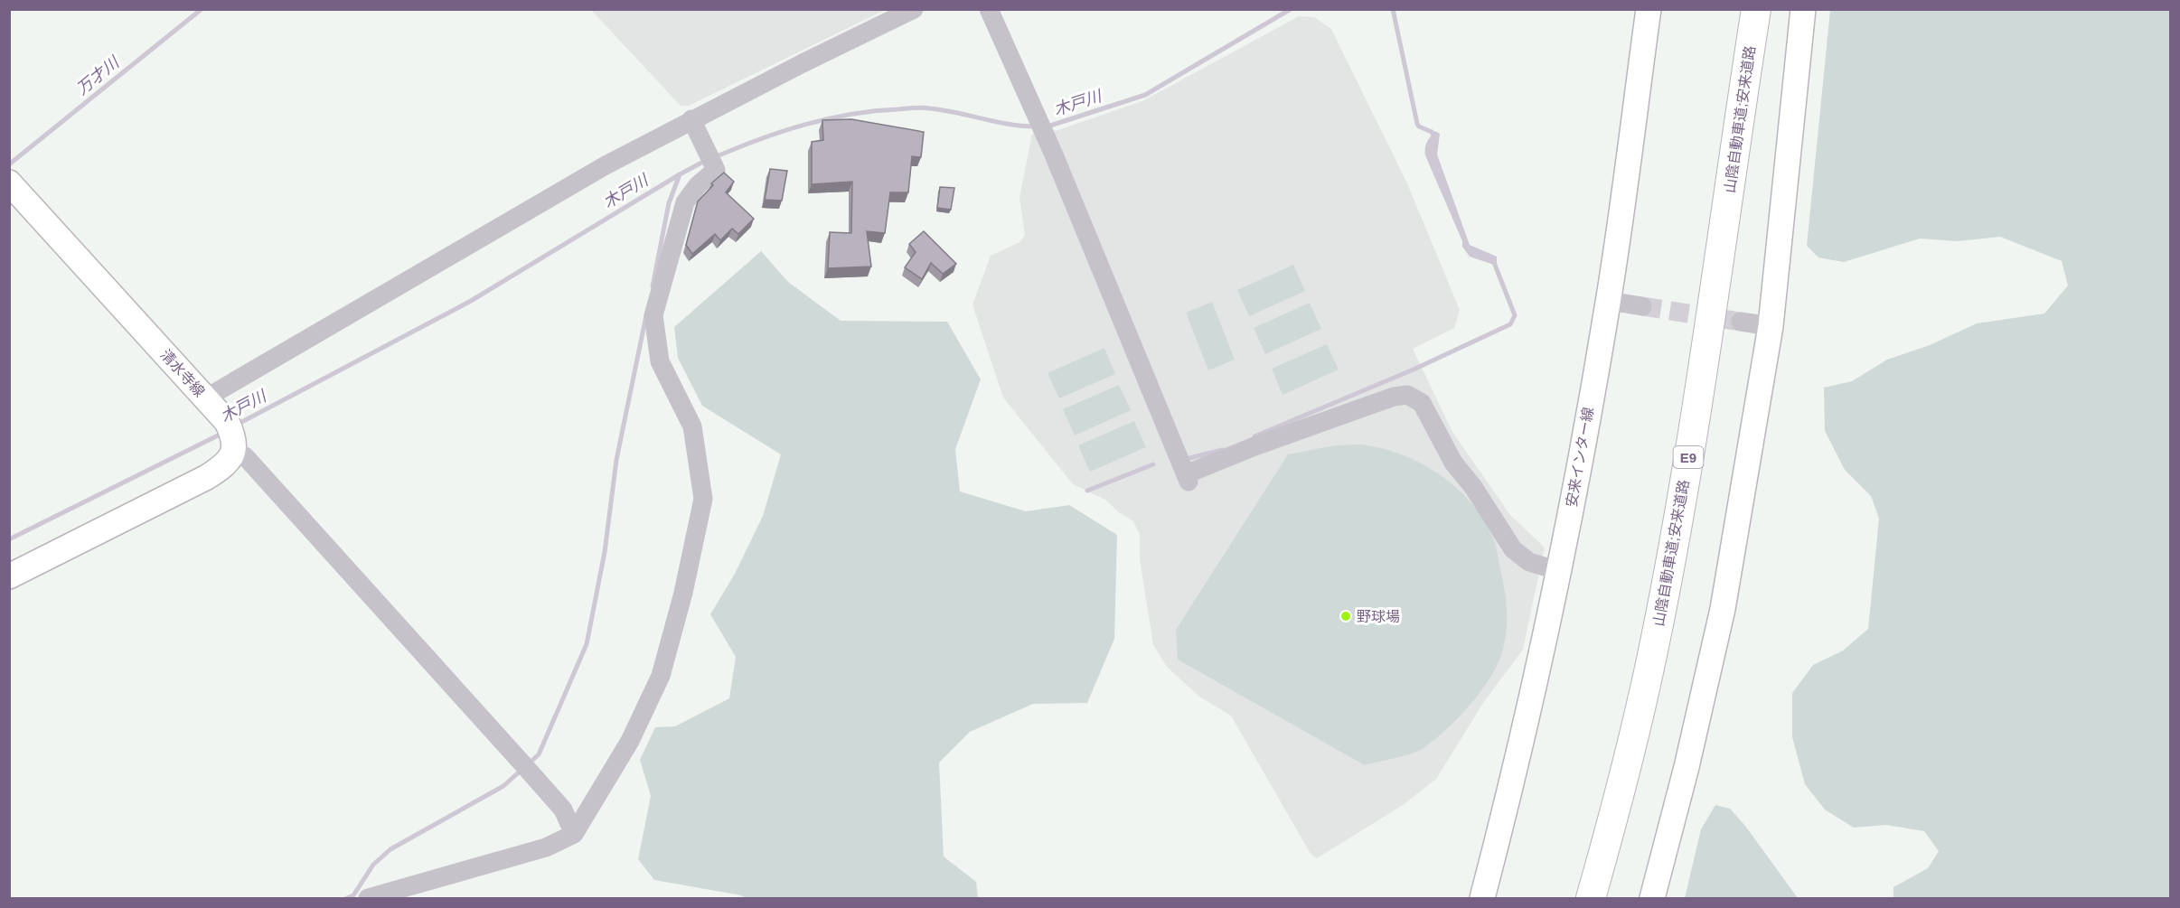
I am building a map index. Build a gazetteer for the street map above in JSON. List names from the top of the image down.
{
  "streets": {
    "highway": ["山陰自動車道;安来道路", "E9"],
    "main road": ["清水寺線", "安来インター線"]
  },
  "water": ["万才川", "木戸川"],
  "places": ["野球場"]
}
